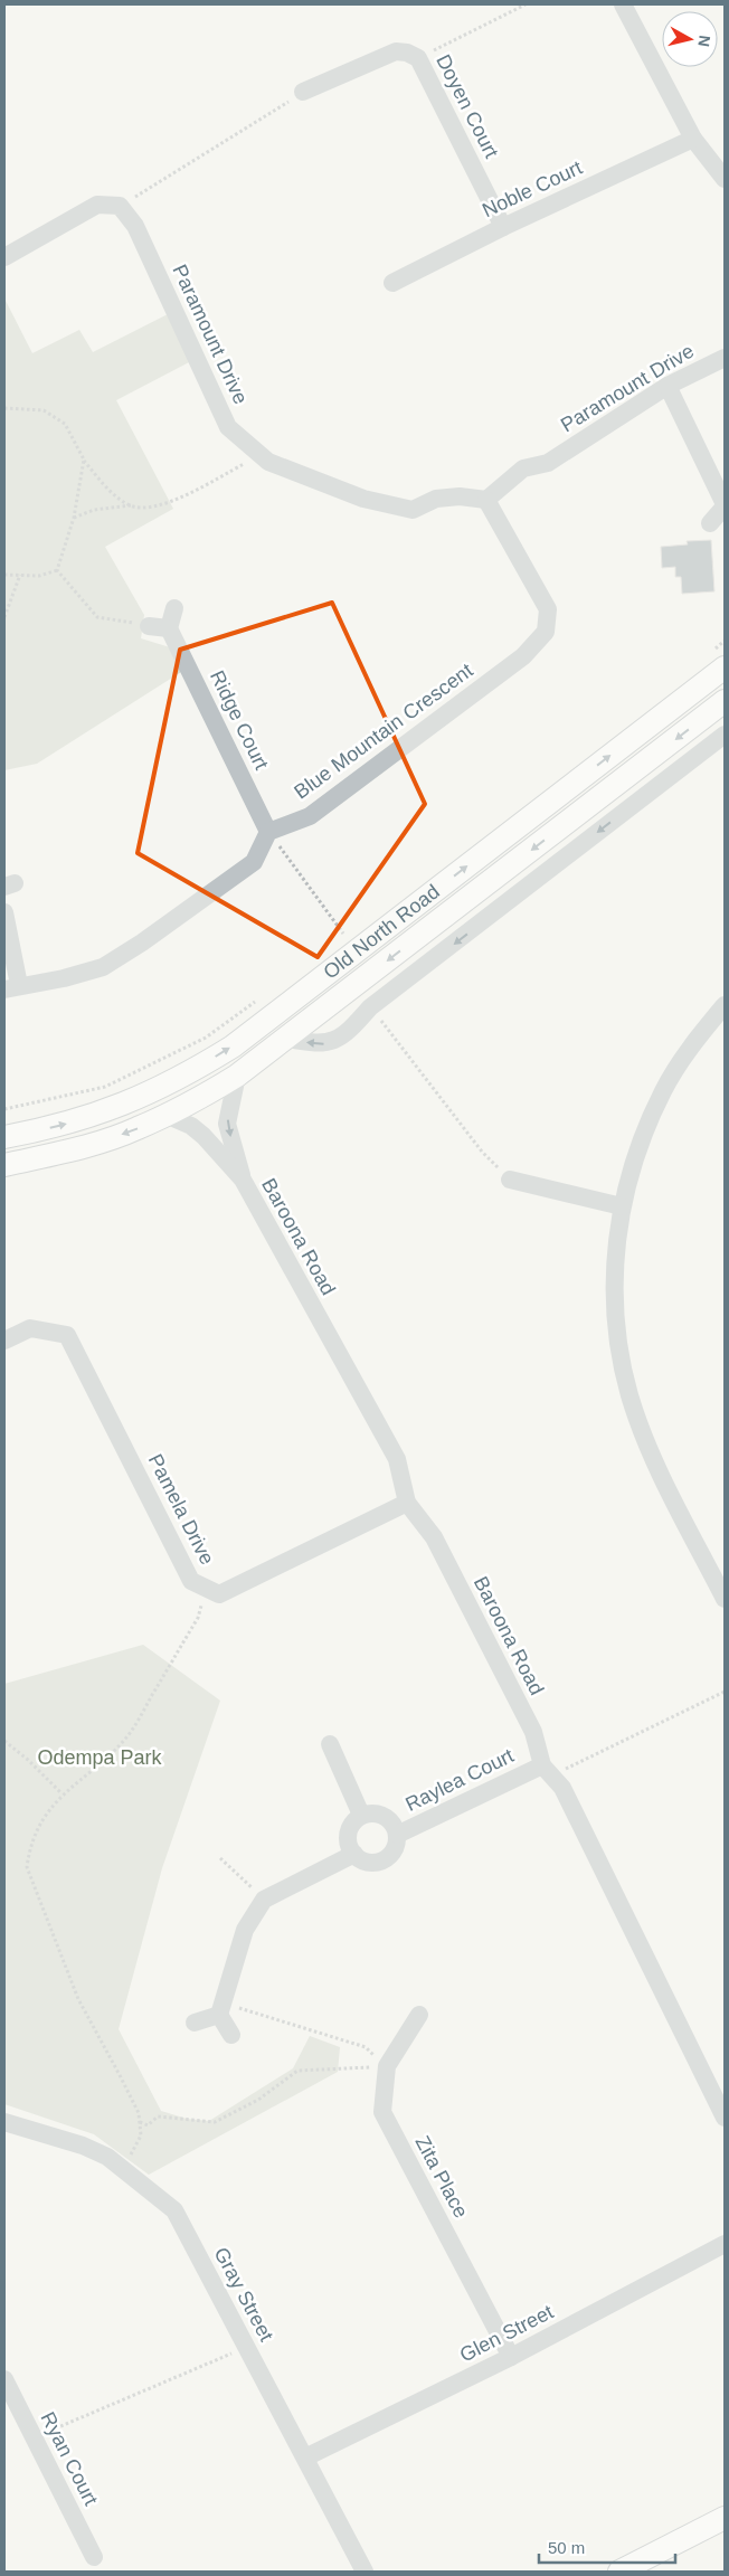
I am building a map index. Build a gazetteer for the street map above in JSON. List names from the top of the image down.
{
  "streets": {
    "main road": ["Old North Road"],
    "street": [
      "Doyen Court",
      "Noble Court",
      "Paramount Drive",
      "Ridge Court",
      "Blue Mountain Crescent",
      "Baroona Road",
      "Pamela Drive",
      "Raylea Court",
      "Zita Place",
      "Gray Street",
      "Glen Street",
      "Ryan Court"
    ]
  },
  "crossings": [
    ["Doyen Court", "Noble Court"],
    ["Paramount Drive", "Blue Mountain Crescent"],
    ["Ridge Court", "Blue Mountain Crescent"],
    ["Old North Road", "Baroona Road"],
    ["Baroona Road", "Pamela Drive"],
    ["Baroona Road", "Raylea Court"],
    ["Zita Place", "Glen Street"],
    ["Gray Street", "Glen Street"]
  ],
  "parks": ["Odempa Park"],
  "scale_bar": "50 m",
  "north": "right"
}
